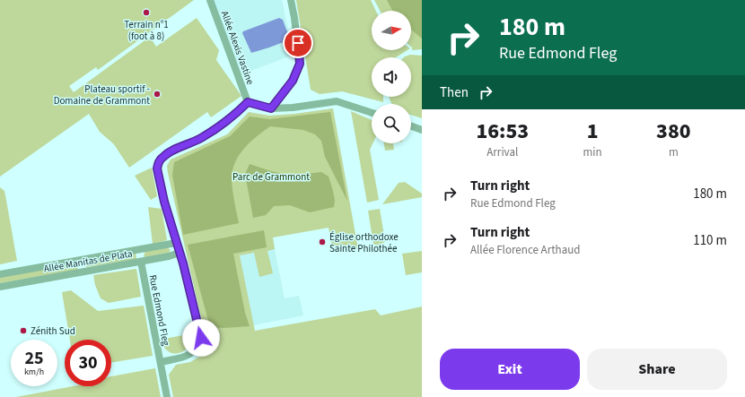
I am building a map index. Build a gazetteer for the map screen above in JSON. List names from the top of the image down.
{
  "streets": {
    "street": ["Allée Alexis Vastine", "Allée Manitas de Plata", "Rue Edmond Fleg"]
  },
  "crossings": [
    ["Allée Manitas de Plata", "Rue Edmond Fleg"]
  ],
  "parks": ["Parc de Grammont"],
  "places": [
    "Terrain n°1 (foot à 8)",
    "Plateau sportif - Domaine de Grammont",
    "Église orthodoxe Sainte Philothée",
    "Zénith Sud"
  ],
  "north": "right",
  "page": {
    "turn": ["180 m", "Rue Edmond Fleg"],
    "then": "Then",
    "eta": [
      "16:53",
      "Arrival",
      "1",
      "min",
      "380",
      "m"
    ],
    "list": [
      {
        "name": "Turn right",
        "note": "Rue Edmond Fleg",
        "value": "180 m"
      },
      {
        "name": "Turn right",
        "note": "Allée Florence Arthaud",
        "value": "110 m"
      }
    ],
    "speed": "25 km/h",
    "limit": "30",
    "buttons": ["Exit", "Share"]
  }
}
